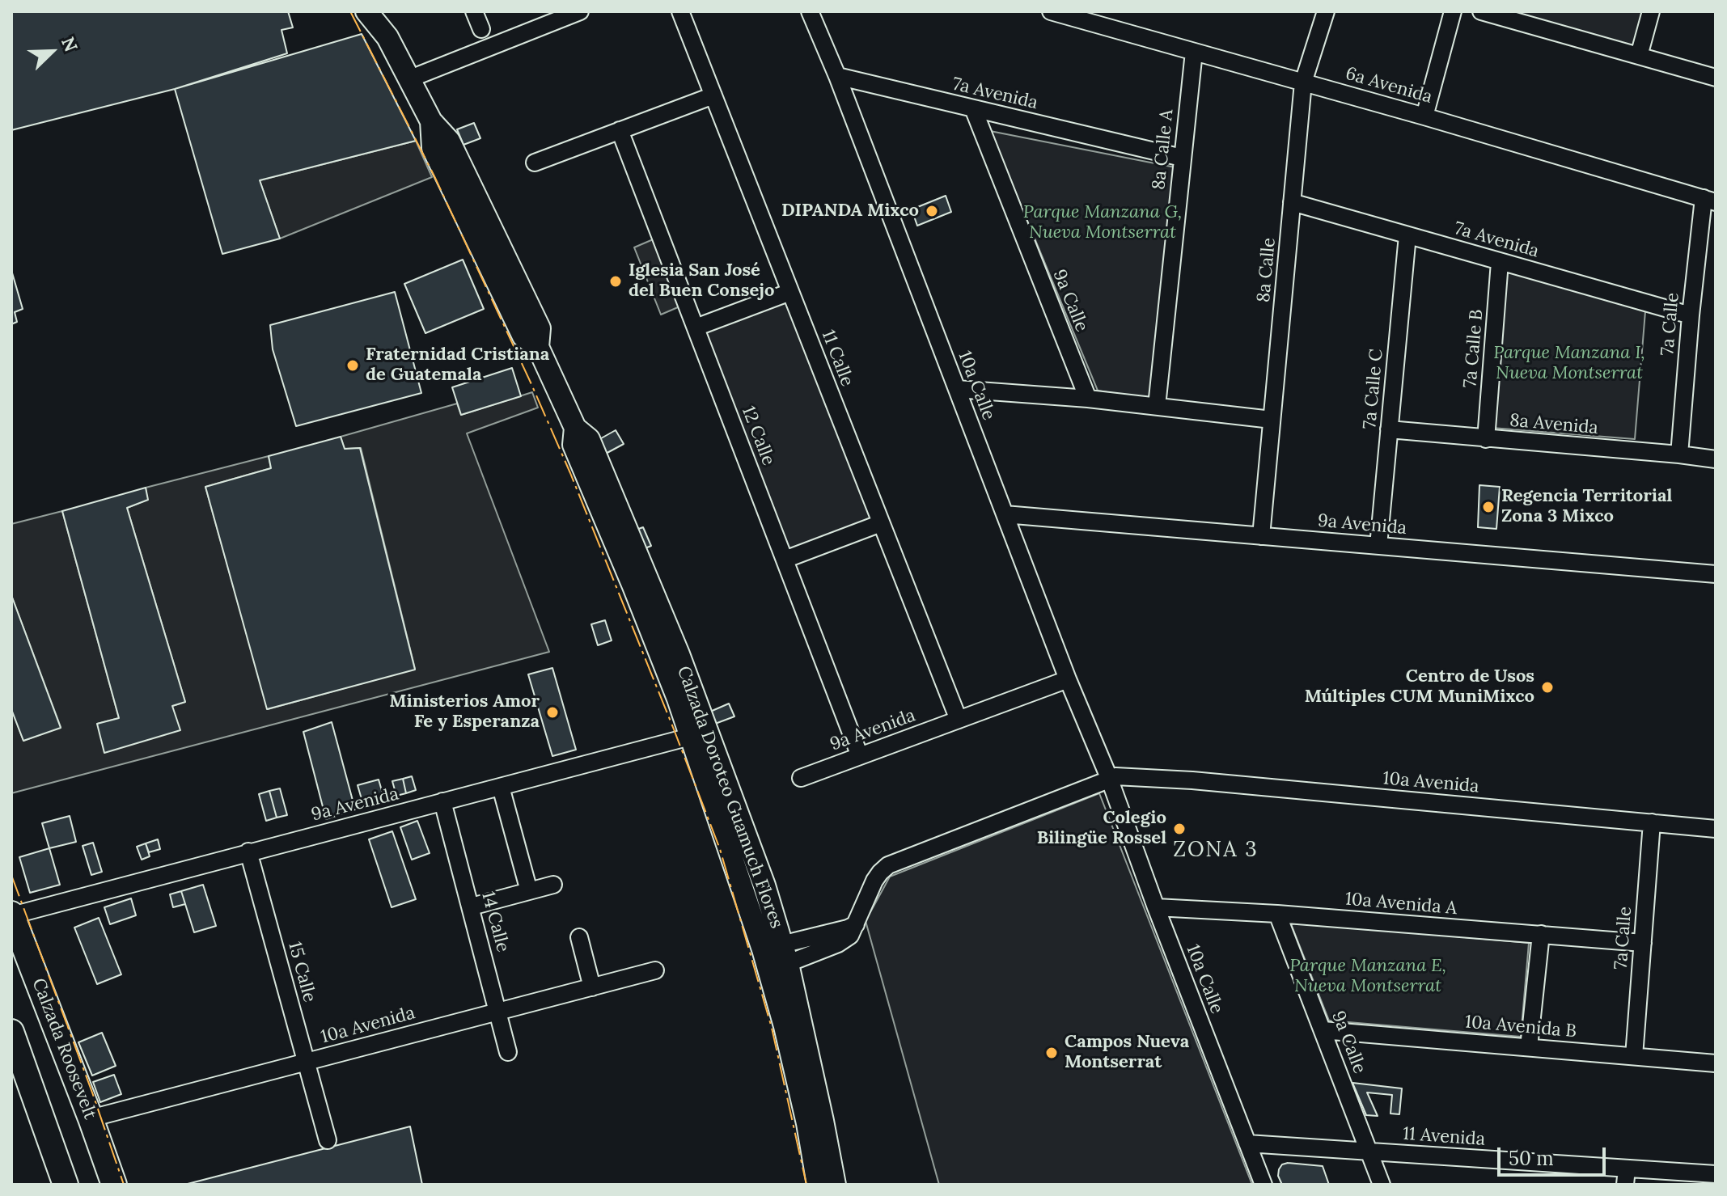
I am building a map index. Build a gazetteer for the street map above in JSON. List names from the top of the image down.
{
  "streets": {
    "highway": ["Calzada Roosevelt"],
    "main road": ["Calzada Doroteo Guamuch Flores"],
    "street": [
      "6a Avenida",
      "7a Avenida",
      "8a Calle A",
      "8a Calle",
      "9a Calle",
      "7a Calle",
      "7a Calle B",
      "11 Calle",
      "10a Calle",
      "7a Calle C",
      "8a Avenida",
      "12 Calle",
      "9a Avenida",
      "10a Avenida",
      "10a Avenida A",
      "14 Calle",
      "15 Calle",
      "10a Avenida B",
      "11 Avenida"
    ]
  },
  "crossings": [
    ["6a Avenida", "8a Calle A"],
    ["6a Avenida", "8a Calle"],
    ["6a Avenida", "7a Calle"],
    ["7a Avenida", "8a Calle A"],
    ["7a Avenida", "8a Calle"],
    ["7a Avenida", "9a Calle"],
    ["7a Avenida", "7a Calle"],
    ["7a Avenida", "7a Calle B"],
    ["7a Avenida", "10a Calle"],
    ["7a Avenida", "7a Calle C"],
    ["8a Calle", "9a Avenida"],
    ["9a Calle", "10a Avenida A"],
    ["9a Calle", "10a Avenida B"],
    ["9a Calle", "11 Avenida"],
    ["7a Calle", "8a Avenida"],
    ["7a Calle", "10a Avenida"],
    ["7a Calle", "10a Avenida A"],
    ["7a Calle", "10a Avenida B"],
    ["7a Calle B", "8a Avenida"],
    ["11 Calle", "9a Avenida"],
    ["10a Calle", "9a Avenida"],
    ["10a Calle", "10a Avenida"],
    ["10a Calle", "10a Avenida A"],
    ["10a Calle", "11 Avenida"],
    ["7a Calle C", "8a Avenida"],
    ["7a Calle C", "9a Avenida"],
    ["12 Calle", "9a Avenida"],
    ["9a Avenida", "Calzada Doroteo Guamuch Flores"],
    ["9a Avenida", "14 Calle"],
    ["9a Avenida", "15 Calle"],
    ["9a Avenida", "Calzada Roosevelt"],
    ["10a Avenida", "Calzada Doroteo Guamuch Flores"],
    ["10a Avenida", "14 Calle"],
    ["10a Avenida", "15 Calle"],
    ["10a Avenida", "Calzada Roosevelt"]
  ],
  "districts": ["ZONA 3"],
  "parks": ["Parque Manzana G, Nueva Montserrat", "Parque Manzana I, Nueva Montserrat", "Parque Manzana E, Nueva Montserrat"],
  "places": [
    "DIPANDA Mixco",
    "Iglesia San José del Buen Consejo",
    "Fraternidad Cristiana de Guatemala",
    "Regencia Territorial Zona 3 Mixco",
    "Centro de Usos Múltiples CUM MuniMixco",
    "Ministerios Amor Fe y Esperanza",
    "Colegio Bilingüe Rossel",
    "Campos Nueva Montserrat"
  ],
  "scale_bar": "50 m",
  "north": "top right"
}
